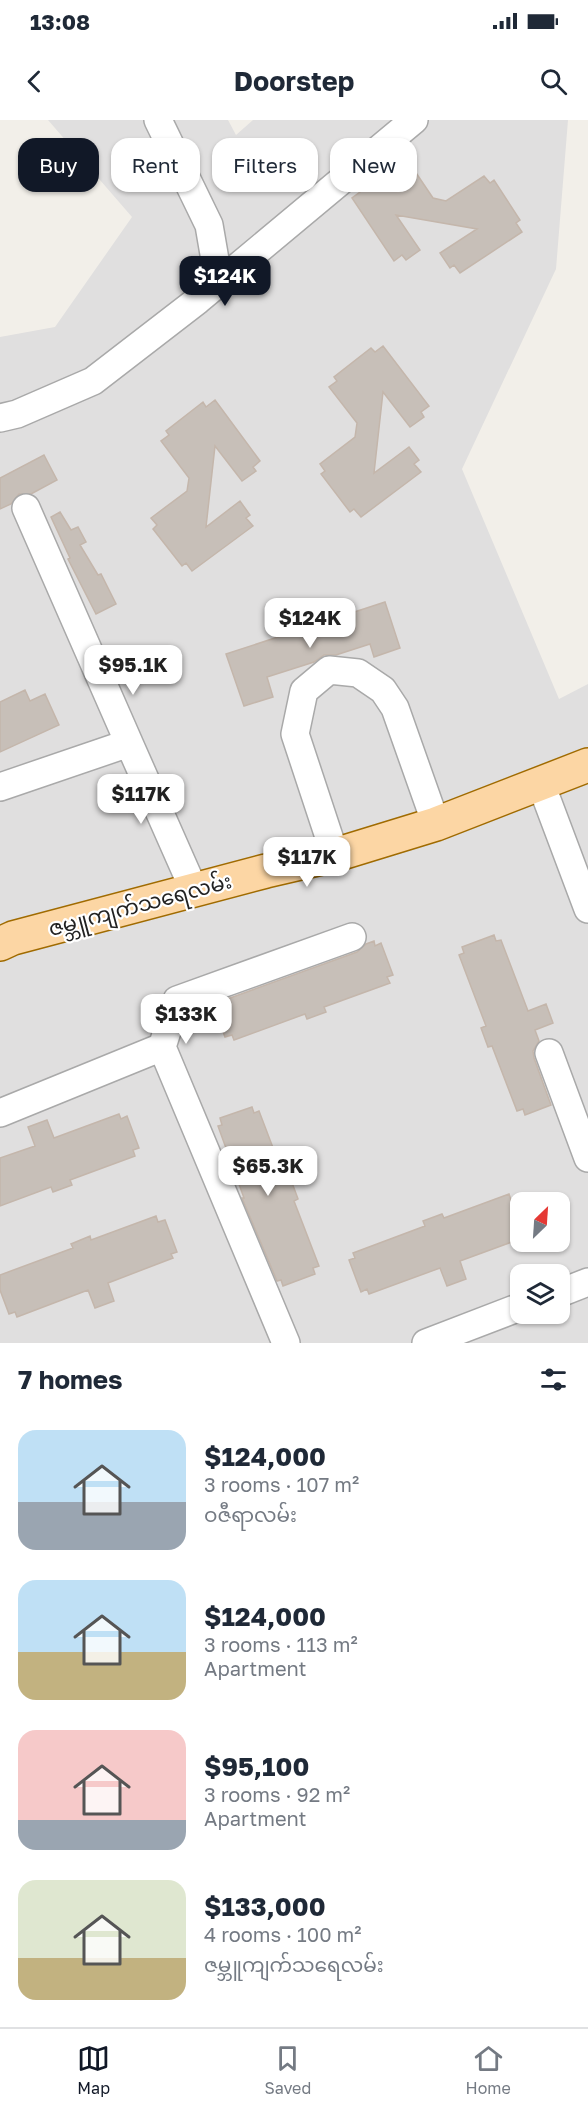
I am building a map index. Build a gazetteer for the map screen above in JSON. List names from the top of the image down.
{
  "streets": {
    "main road": ["ဇမ္ဘူကျက်သရေလမ်း"]
  },
  "north": "top right",
  "page": {
    "status": "13:08",
    "header": "Doorstep",
    "chip": [
      "Buy",
      "Rent",
      "Filters",
      "New"
    ],
    "price": [
      "$124K",
      "$124K",
      "$95.1K",
      "$117K",
      "$117K",
      "$133K",
      "$65.3K"
    ],
    "heading": "7 homes",
    "list": [
      {
        "name": "$124,000",
        "note": "3 rooms · 107 m² · ဝဇီရာလမ်း"
      },
      {
        "name": "$124,000",
        "note": "3 rooms · 113 m² · Apartment"
      },
      {
        "name": "$95,100",
        "note": "3 rooms · 92 m² · Apartment"
      },
      {
        "name": "$133,000",
        "note": "4 rooms · 100 m² · ဇမ္ဘူကျက်သရေလမ်း"
      }
    ],
    "tabs": ["Map", "Saved", "Home"]
  }
}
